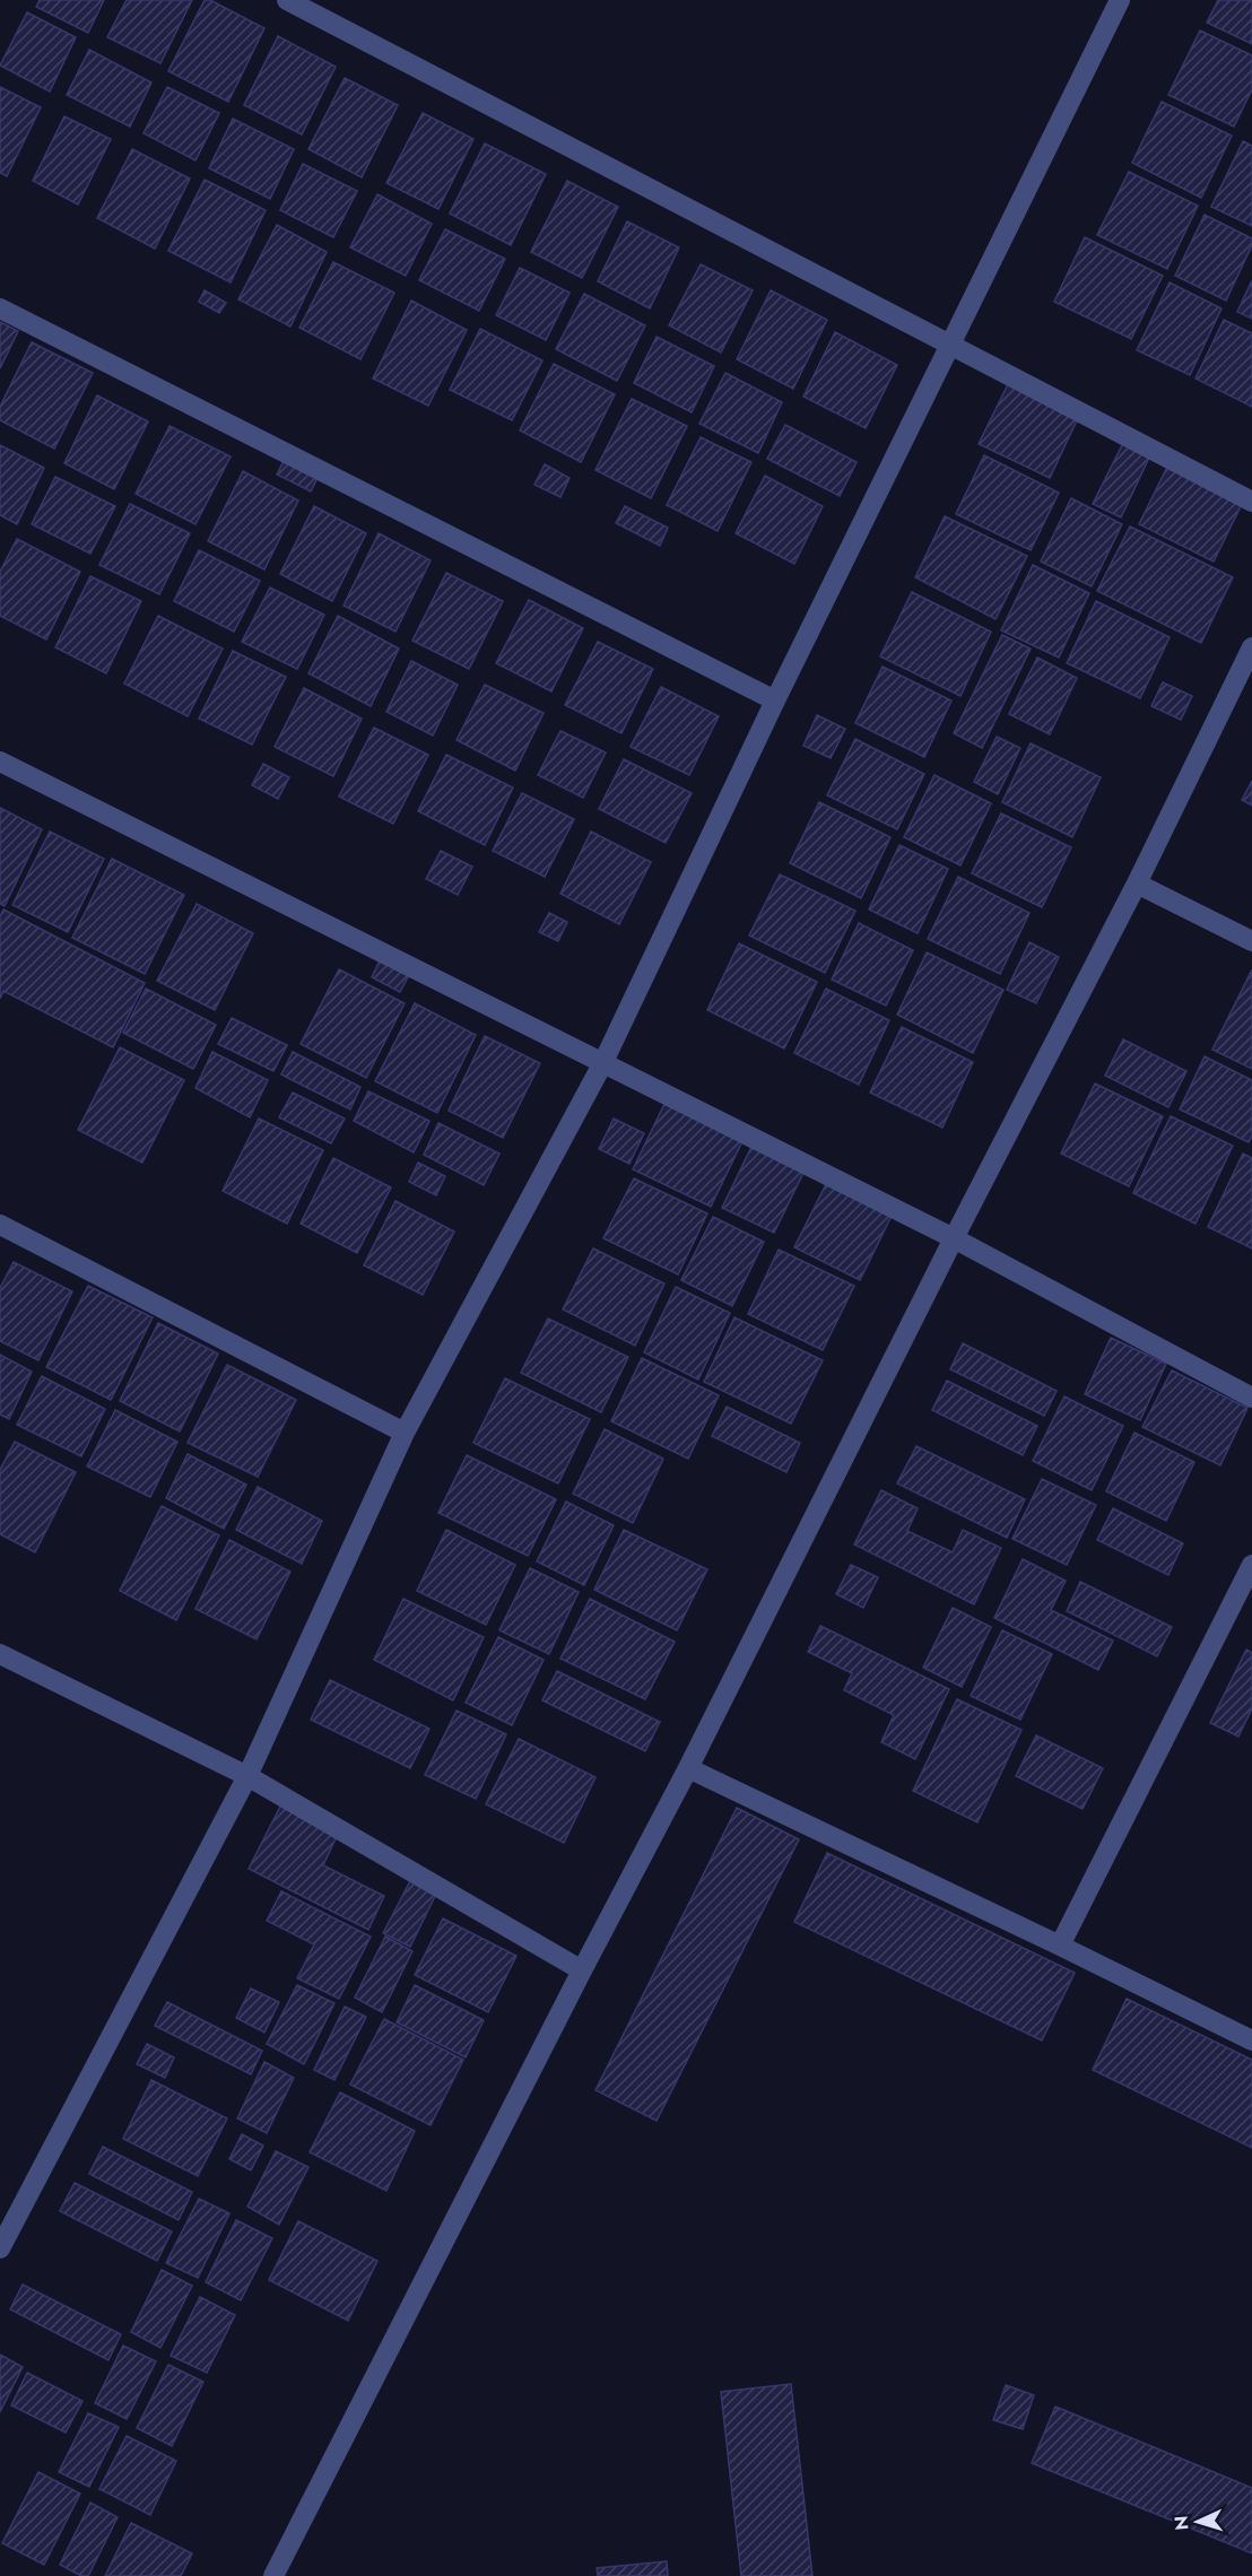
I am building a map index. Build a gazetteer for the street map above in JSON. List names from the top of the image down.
{
  "north": "left"
}
